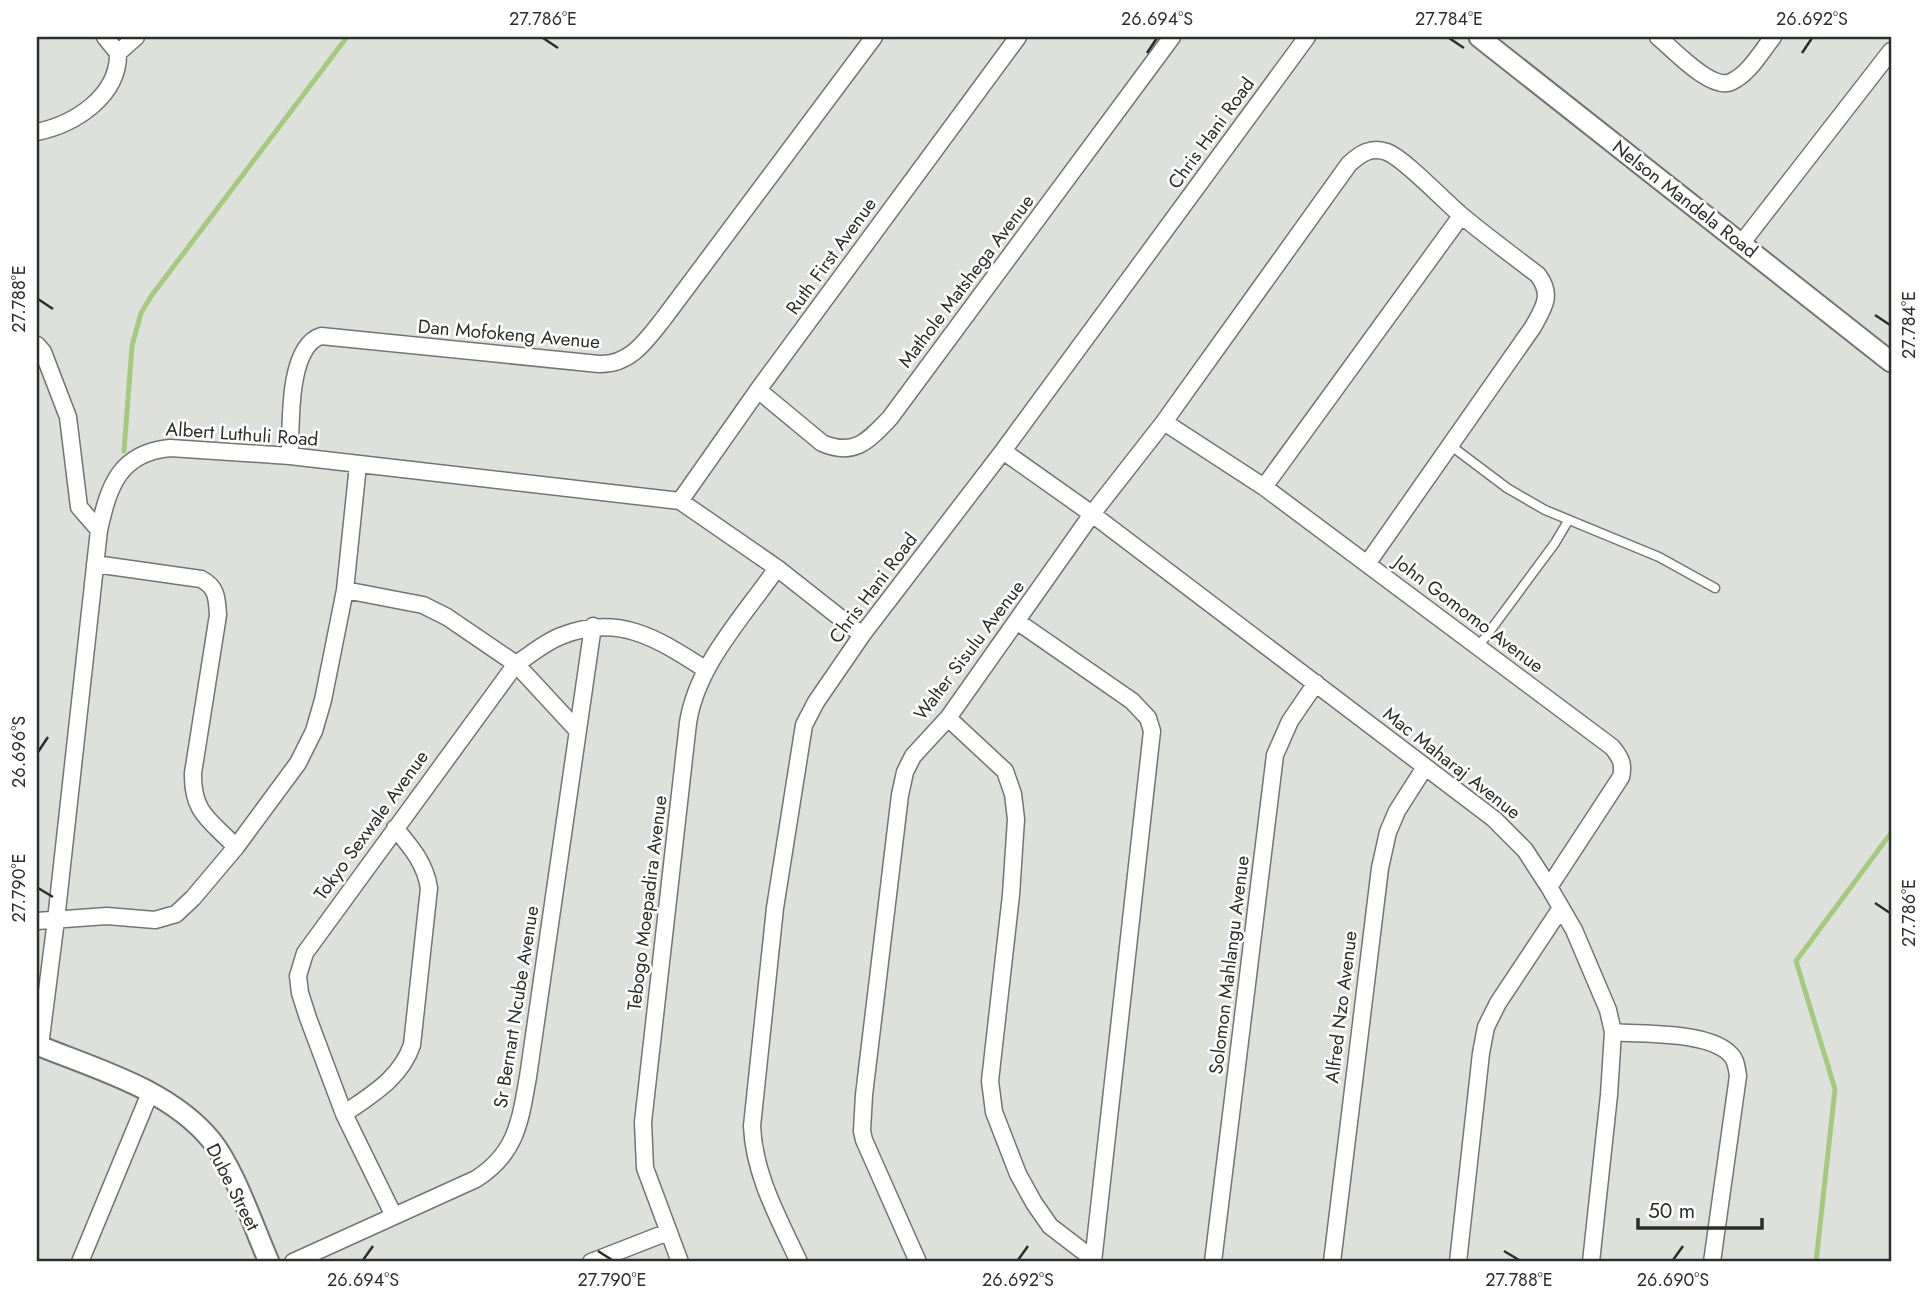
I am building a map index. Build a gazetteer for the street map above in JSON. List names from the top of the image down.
{
  "streets": {
    "street": [
      "Chris Hani Road",
      "Nelson Mandela Road",
      "Ruth First Avenue",
      "Mathole Matshega Avenue",
      "Dan Mofokeng Avenue",
      "Albert Luthuli Road",
      "John Gomomo Avenue",
      "Walter Sisulu Avenue",
      "Mac Maharaj Avenue",
      "Tokyo Sexwale Avenue",
      "Tebogo Moepadira Avenue",
      "Solomon Mahlangu Avenue",
      "Sr Bernart Ncube Avenue",
      "Alfred Nzo Avenue",
      "Dube Street"
    ]
  },
  "crossings": [
    ["Chris Hani Road", "Albert Luthuli Road"],
    ["Chris Hani Road", "Mac Maharaj Avenue"],
    ["Ruth First Avenue", "Mathole Matshega Avenue"],
    ["Ruth First Avenue", "Albert Luthuli Road"],
    ["Dan Mofokeng Avenue", "Albert Luthuli Road"],
    ["Albert Luthuli Road", "Tebogo Moepadira Avenue"],
    ["Albert Luthuli Road", "Dube Street"],
    ["John Gomomo Avenue", "Walter Sisulu Avenue"],
    ["John Gomomo Avenue", "Mac Maharaj Avenue"],
    ["Walter Sisulu Avenue", "Mac Maharaj Avenue"],
    ["Mac Maharaj Avenue", "Solomon Mahlangu Avenue"],
    ["Mac Maharaj Avenue", "Alfred Nzo Avenue"],
    ["Tokyo Sexwale Avenue", "Tebogo Moepadira Avenue"],
    ["Tokyo Sexwale Avenue", "Sr Bernart Ncube Avenue"]
  ],
  "scale_bar": "50 m",
  "coordinates": [
    "27.786°E",
    "26.694°S",
    "27.784°E",
    "26.692°S",
    "27.788°E",
    "26.696°S",
    "27.790°E",
    "26.690°S"
  ]
}
